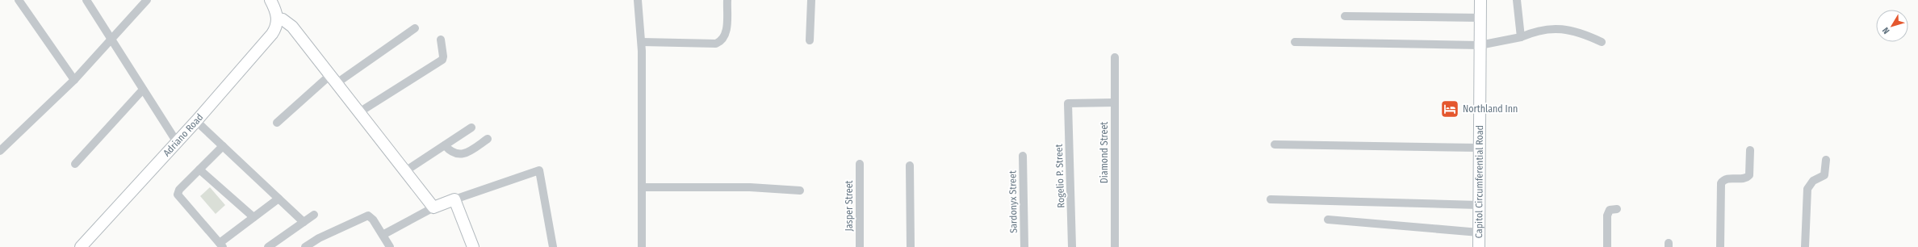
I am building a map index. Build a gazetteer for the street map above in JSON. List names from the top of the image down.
{
  "streets": {
    "street": [
      "Adriano Road",
      "Diamond Street",
      "Rogelio P. Street",
      "Capitol Circumferential Road",
      "Sardonyx Street",
      "Jasper Street"
    ]
  },
  "crossings": [
    ["Diamond Street", "Rogelio P. Street"]
  ],
  "places": {
    "hotel": ["Northland Inn"]
  },
  "north": "bottom left"
}
